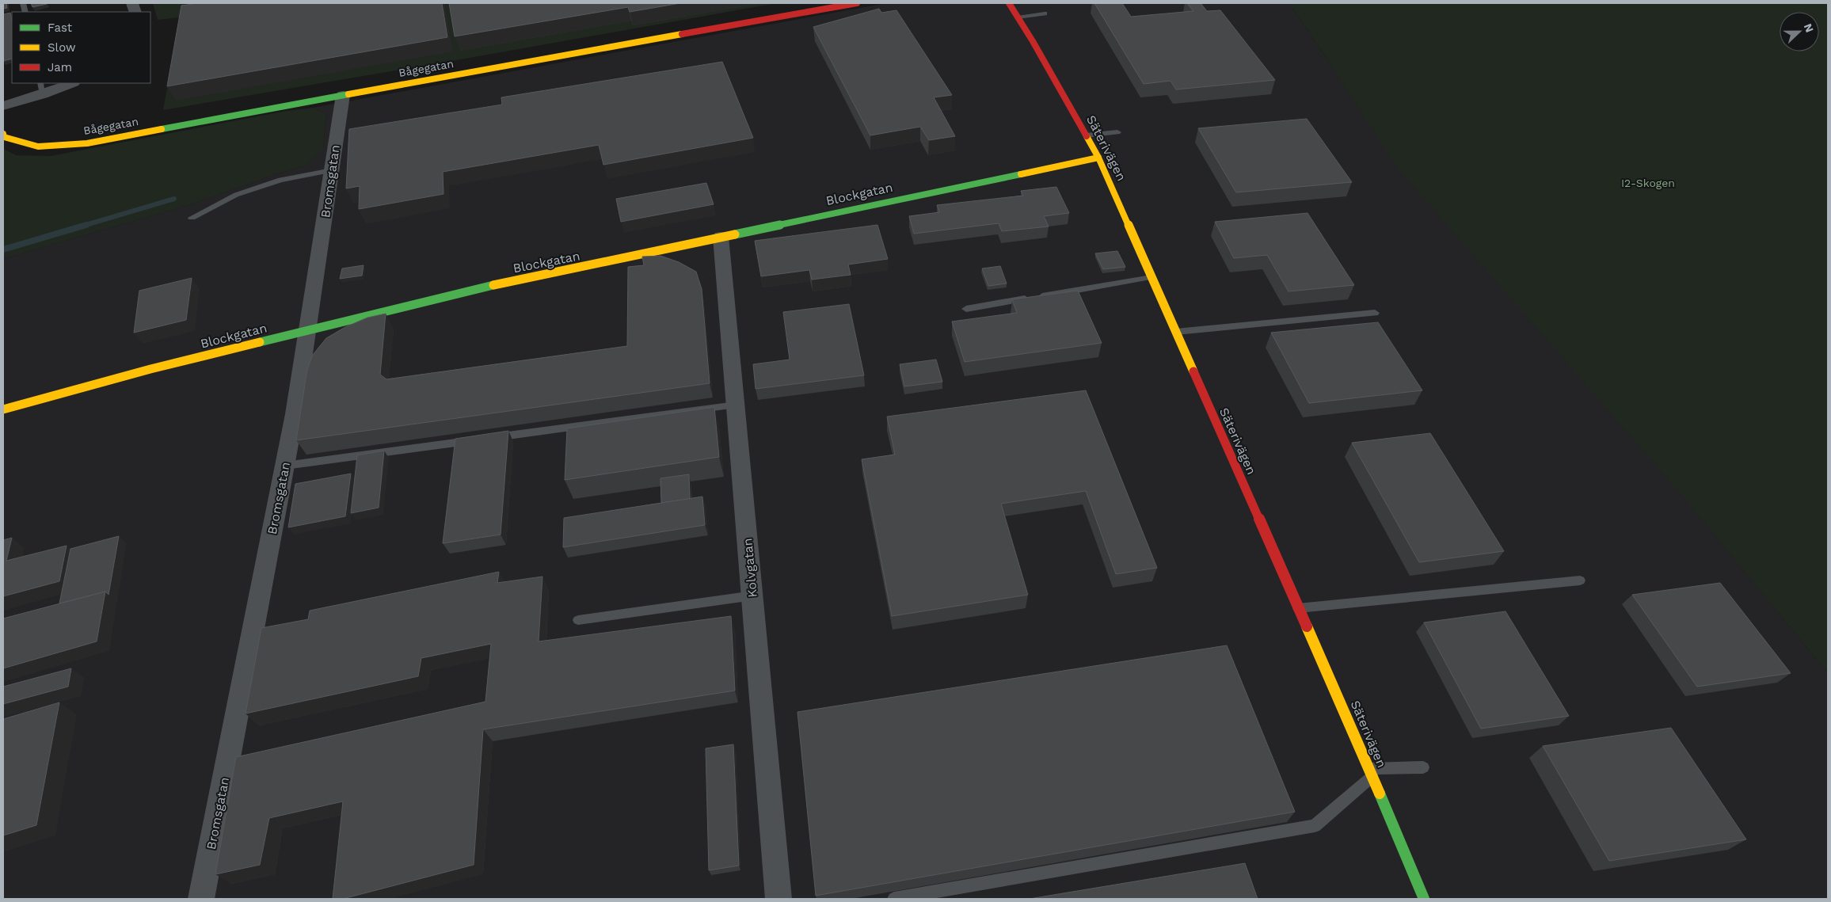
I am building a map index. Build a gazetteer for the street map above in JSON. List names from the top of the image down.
{
  "streets": {
    "street": [
      "Bågegatan",
      "Säterivägen",
      "Bromsgatan",
      "Blockgatan",
      "Kolvgatan"
    ]
  },
  "crossings": [
    ["Bågegatan", "Bromsgatan"],
    ["Säterivägen", "Blockgatan"],
    ["Bromsgatan", "Blockgatan"],
    ["Blockgatan", "Kolvgatan"]
  ],
  "parks": ["I2-Skogen"],
  "legend": ["Fast", "Slow", "Jam"],
  "north": "right"
}
